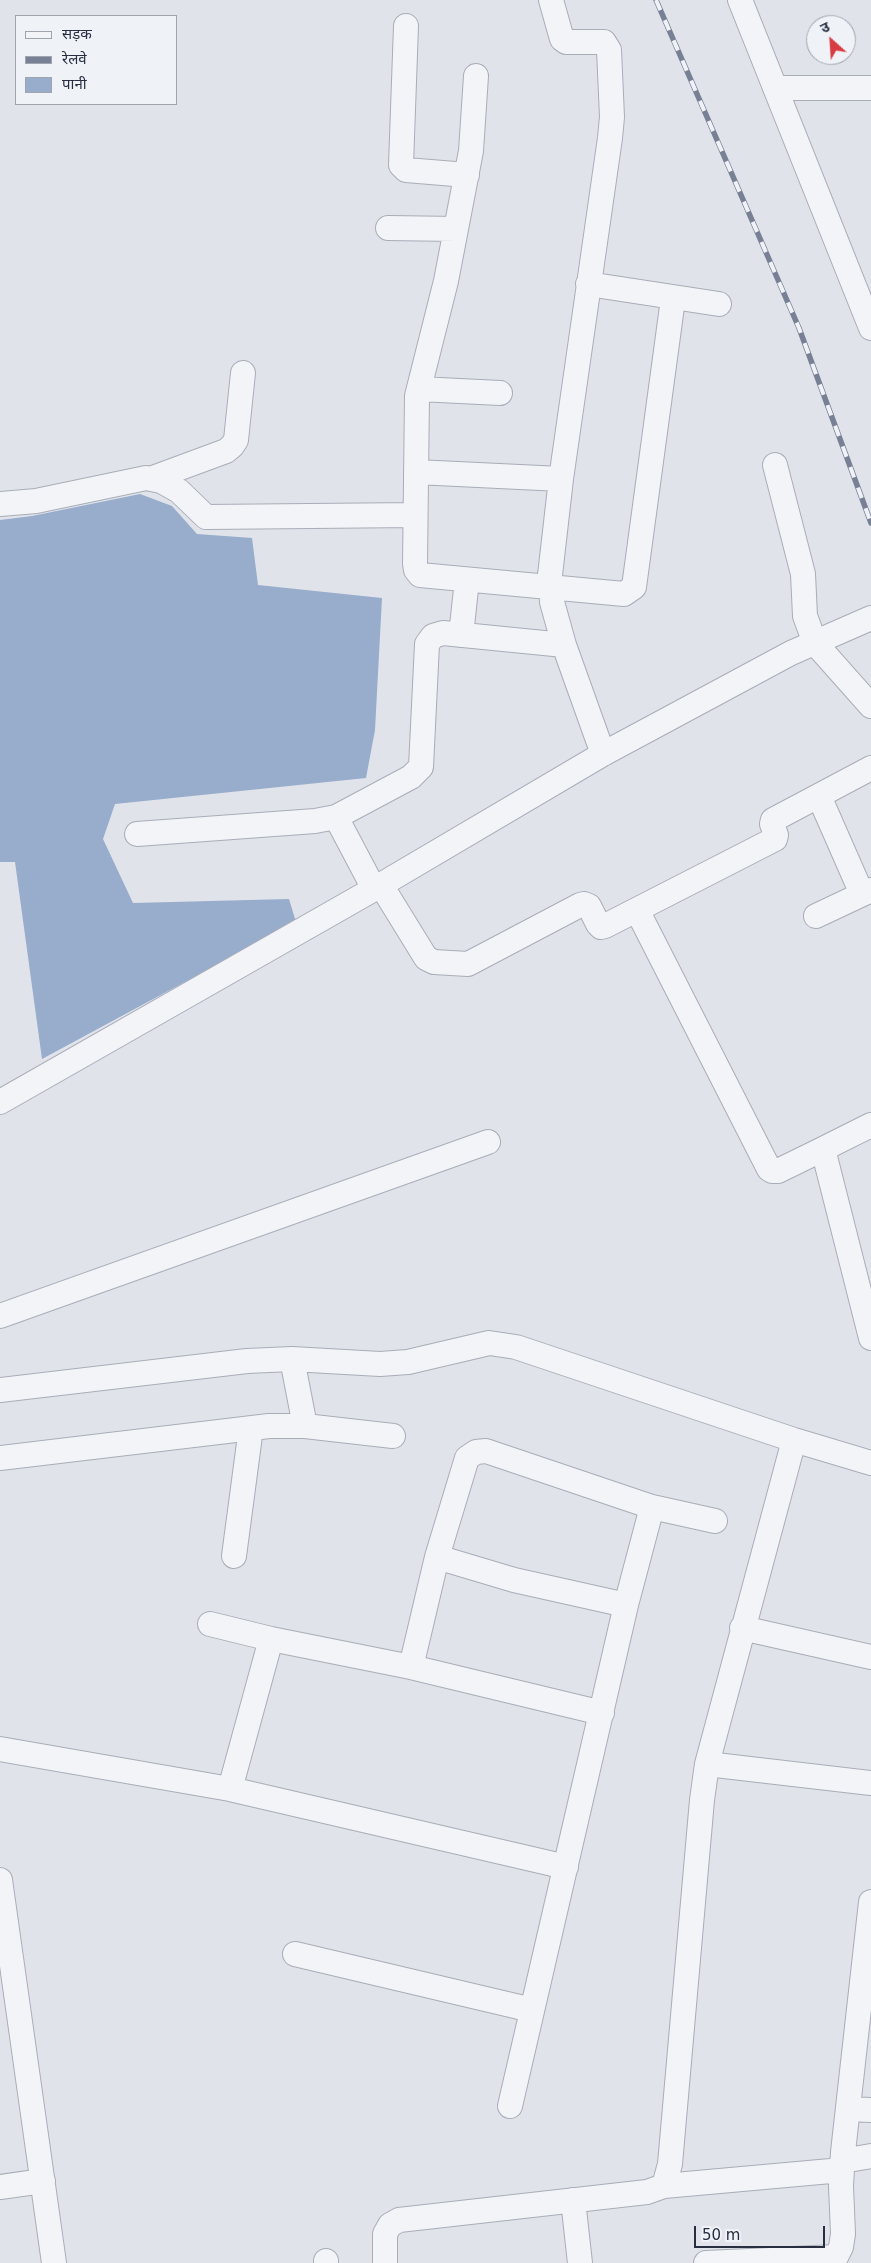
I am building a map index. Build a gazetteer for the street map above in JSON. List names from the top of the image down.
{
  "legend": ["सड़क", "रेलवे", "पानी"],
  "scale_bar": "50 m",
  "north": "top left"
}
